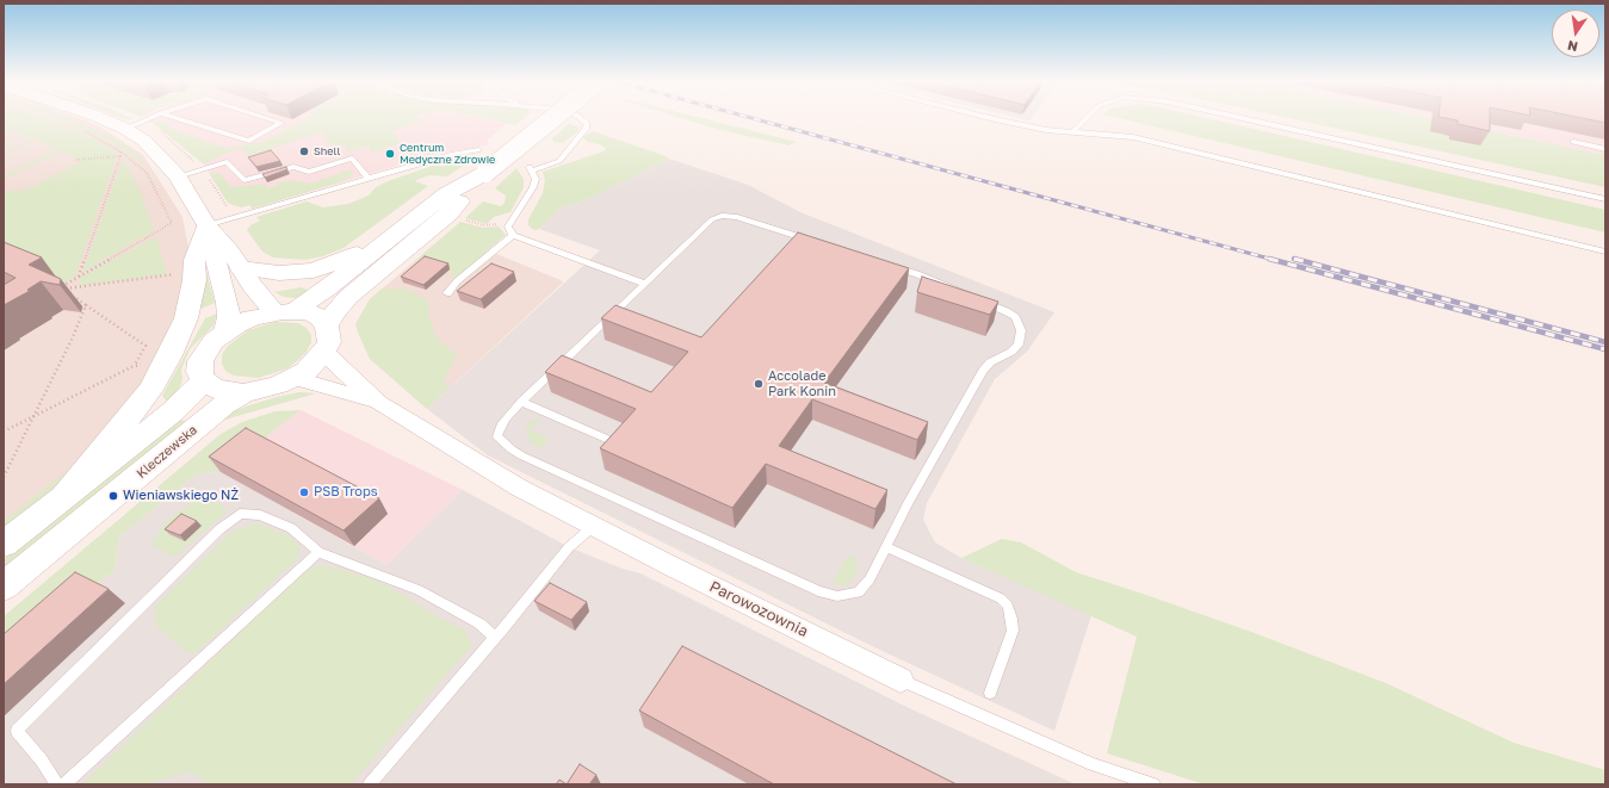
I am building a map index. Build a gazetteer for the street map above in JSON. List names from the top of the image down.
{
  "streets": {
    "main road": ["Kleczewska"],
    "street": ["Parowozownia"]
  },
  "places": [
    "Shell",
    "Centrum Medyczne Zdrowie",
    "Accolade Park Konin",
    "PSB Trops",
    "Wieniawskiego NŻ"
  ],
  "north": "bottom"
}
